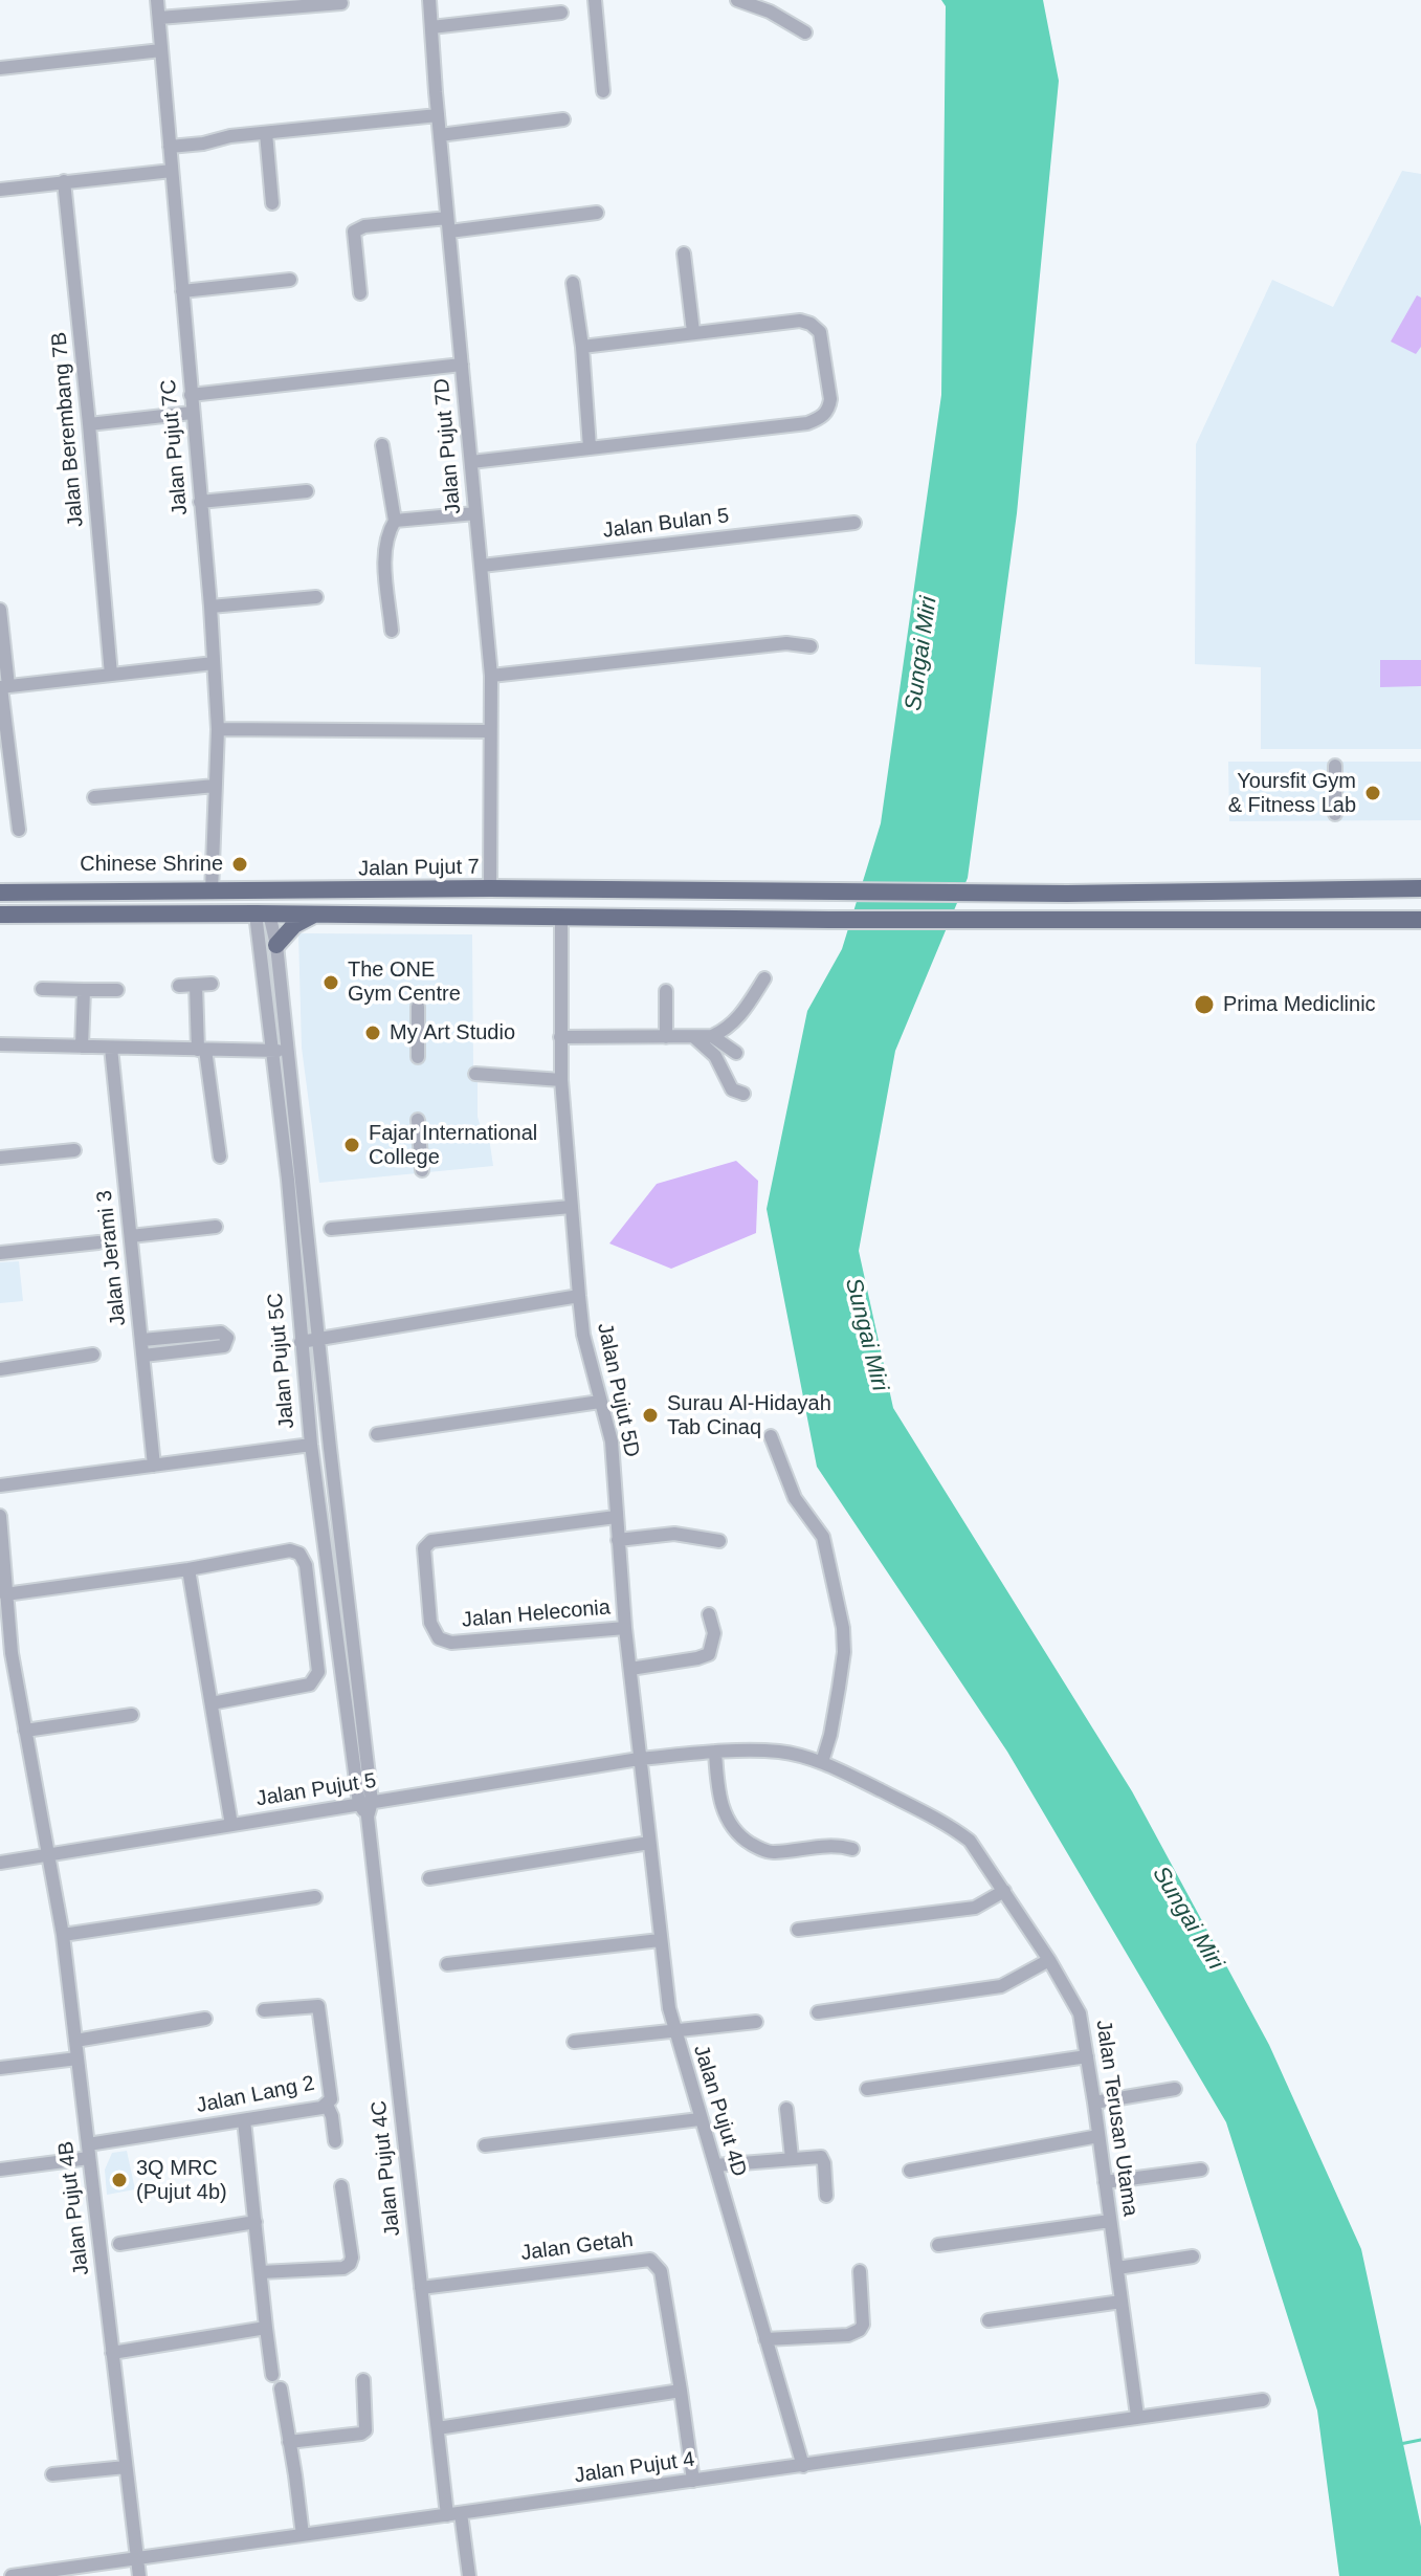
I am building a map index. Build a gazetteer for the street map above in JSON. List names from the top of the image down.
{
  "streets": {
    "main road": ["Jalan Pujut 7"],
    "street": [
      "Jalan Berembang 7B",
      "Jalan Pujut 7D",
      "Jalan Pujut 7C",
      "Jalan Bulan 5",
      "Jalan Jerami 3",
      "Jalan Pujut 5C",
      "Jalan Pujut 5D",
      "Jalan Heleconia",
      "Jalan Pujut 5",
      "Jalan Lang 2",
      "Jalan Pujut 4D",
      "Jalan Terusan Utama",
      "Jalan Pujut 4C",
      "Jalan Pujut 4B",
      "Jalan Getah",
      "Jalan Pujut 4"
    ]
  },
  "crossings": [
    ["Jalan Pujut 7D", "Jalan Bulan 5"],
    ["Jalan Pujut 7D", "Jalan Pujut 7"],
    ["Jalan Pujut 7C", "Jalan Pujut 7"],
    ["Jalan Pujut 5C", "Jalan Pujut 5"],
    ["Jalan Pujut 5C", "Jalan Pujut 4C"],
    ["Jalan Pujut 5D", "Jalan Heleconia"],
    ["Jalan Pujut 5D", "Jalan Pujut 5"],
    ["Jalan Pujut 5D", "Jalan Pujut 4D"],
    ["Jalan Pujut 5D", "Jalan Terusan Utama"],
    ["Jalan Pujut 5", "Jalan Pujut 4D"],
    ["Jalan Pujut 5", "Jalan Terusan Utama"],
    ["Jalan Pujut 5", "Jalan Pujut 4C"],
    ["Jalan Pujut 5", "Jalan Pujut 4B"],
    ["Jalan Lang 2", "Jalan Pujut 4B"],
    ["Jalan Pujut 4D", "Jalan Terusan Utama"],
    ["Jalan Pujut 4D", "Jalan Pujut 4"],
    ["Jalan Terusan Utama", "Jalan Pujut 4"],
    ["Jalan Pujut 4C", "Jalan Getah"],
    ["Jalan Pujut 4C", "Jalan Pujut 4"],
    ["Jalan Pujut 4B", "Jalan Pujut 4"]
  ],
  "water": ["Sungai Miri"],
  "places": [
    "Yoursfit Gym & Fitness Lab",
    "Chinese Shrine",
    "The ONE Gym Centre",
    "Prima Mediclinic",
    "My Art Studio",
    "Fajar International College",
    "Surau Al-Hidayah Tab Cinaq",
    "3Q MRC (Pujut 4b)"
  ]
}
